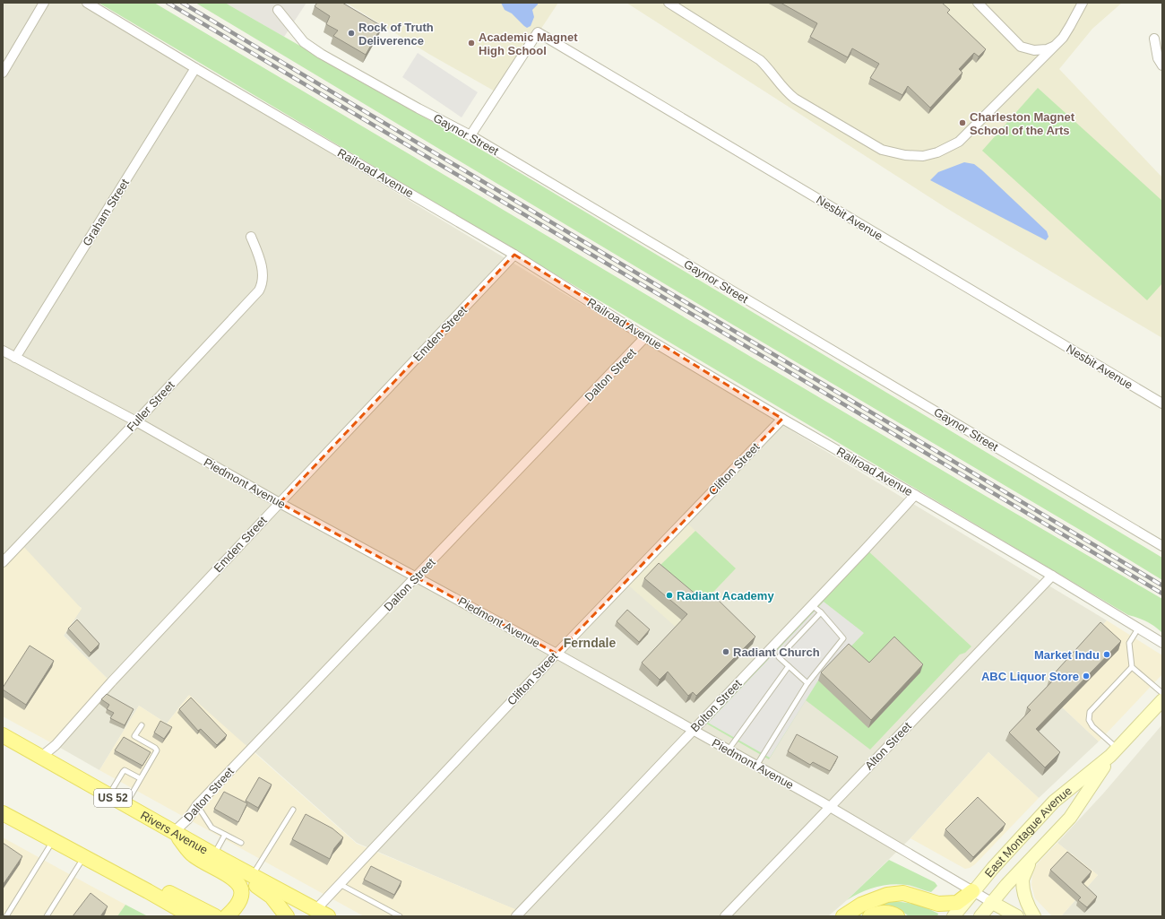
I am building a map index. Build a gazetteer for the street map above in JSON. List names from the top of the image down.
{
  "streets": {
    "main road": ["US 52", "Rivers Avenue", "East Montague Avenue"],
    "street": [
      "Gaynor Street",
      "Railroad Avenue",
      "Graham Street",
      "Nesbit Avenue",
      "Emden Street",
      "Dalton Street",
      "Fuller Street",
      "Clifton Street",
      "Piedmont Avenue",
      "Bolton Street",
      "Alton Street"
    ]
  },
  "crossings": [
    ["Gaynor Street", "Nesbit Avenue"],
    ["Railroad Avenue", "Graham Street"],
    ["Railroad Avenue", "Emden Street"],
    ["Railroad Avenue", "Dalton Street"],
    ["Railroad Avenue", "Clifton Street"],
    ["Railroad Avenue", "Bolton Street"],
    ["Railroad Avenue", "Alton Street"],
    ["Graham Street", "Piedmont Avenue"],
    ["Emden Street", "Piedmont Avenue"],
    ["Emden Street", "Rivers Avenue"],
    ["Dalton Street", "Piedmont Avenue"],
    ["Dalton Street", "Rivers Avenue"],
    ["Fuller Street", "Piedmont Avenue"],
    ["Clifton Street", "Piedmont Avenue"],
    ["Clifton Street", "Rivers Avenue"],
    ["Piedmont Avenue", "Bolton Street"],
    ["Piedmont Avenue", "Alton Street"],
    ["Piedmont Avenue", "East Montague Avenue"]
  ],
  "districts": ["Ferndale"],
  "places": [
    "Rock of Truth Deliverence",
    "Academic Magnet High School",
    "Charleston Magnet School of the Arts",
    "Radiant Academy",
    "Radiant Church",
    "Market Indu",
    "ABC Liquor Store"
  ]
}
